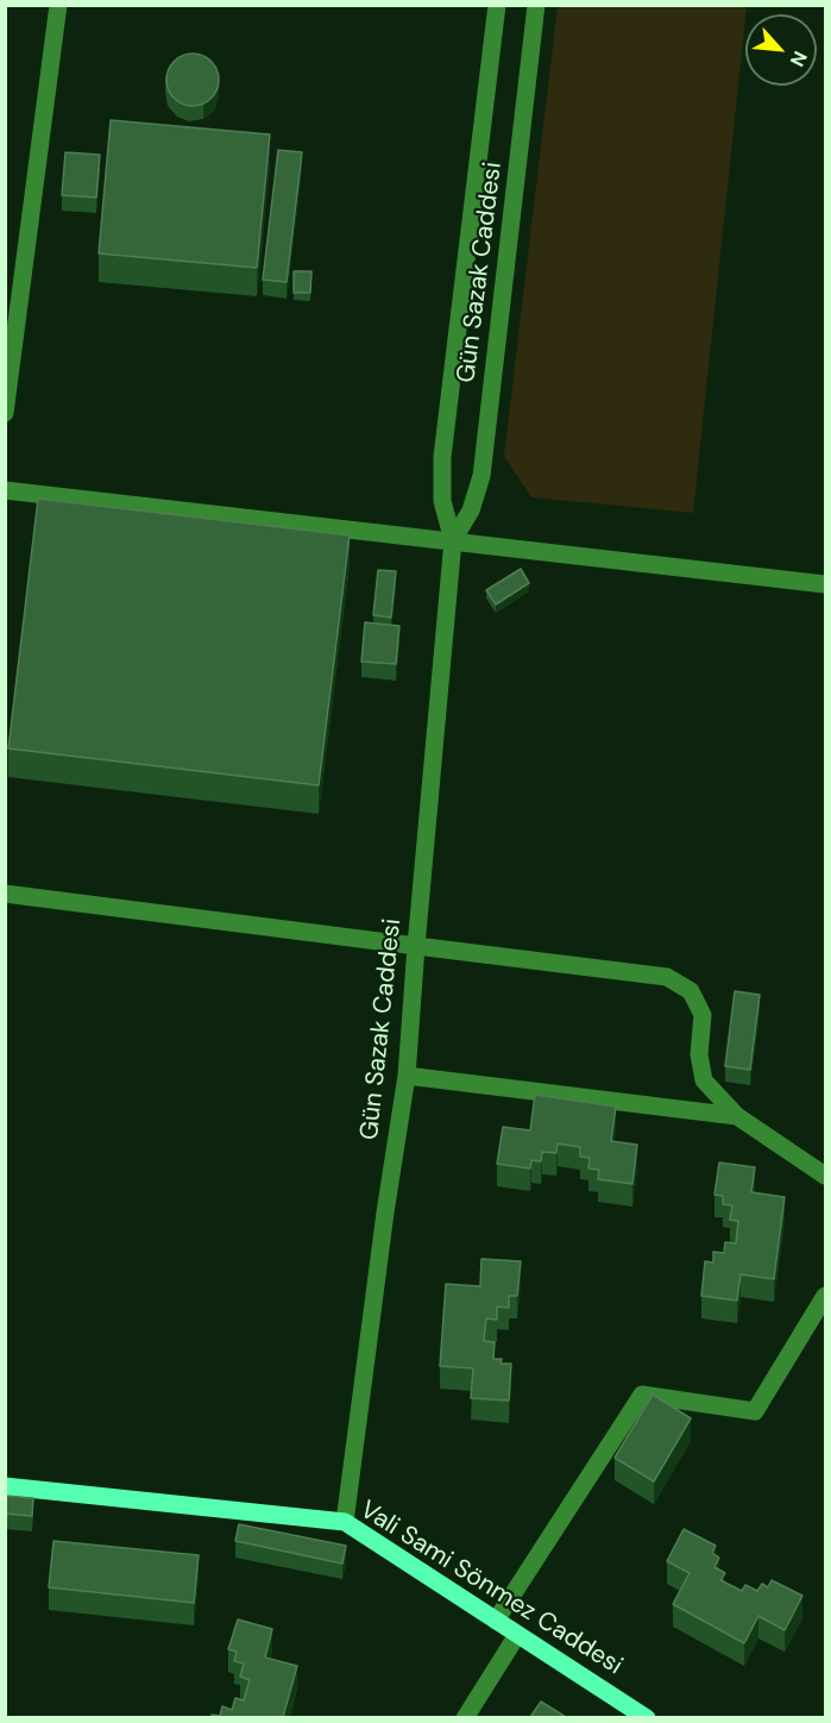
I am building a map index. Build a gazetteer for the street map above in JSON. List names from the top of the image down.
{
  "streets": {
    "main road": ["Vali Sami Sönmez Caddesi"],
    "street": ["Gün Sazak Caddesi"]
  },
  "crossings": [
    ["Gün Sazak Caddesi", "Vali Sami Sönmez Caddesi"]
  ],
  "north": "bottom right"
}
